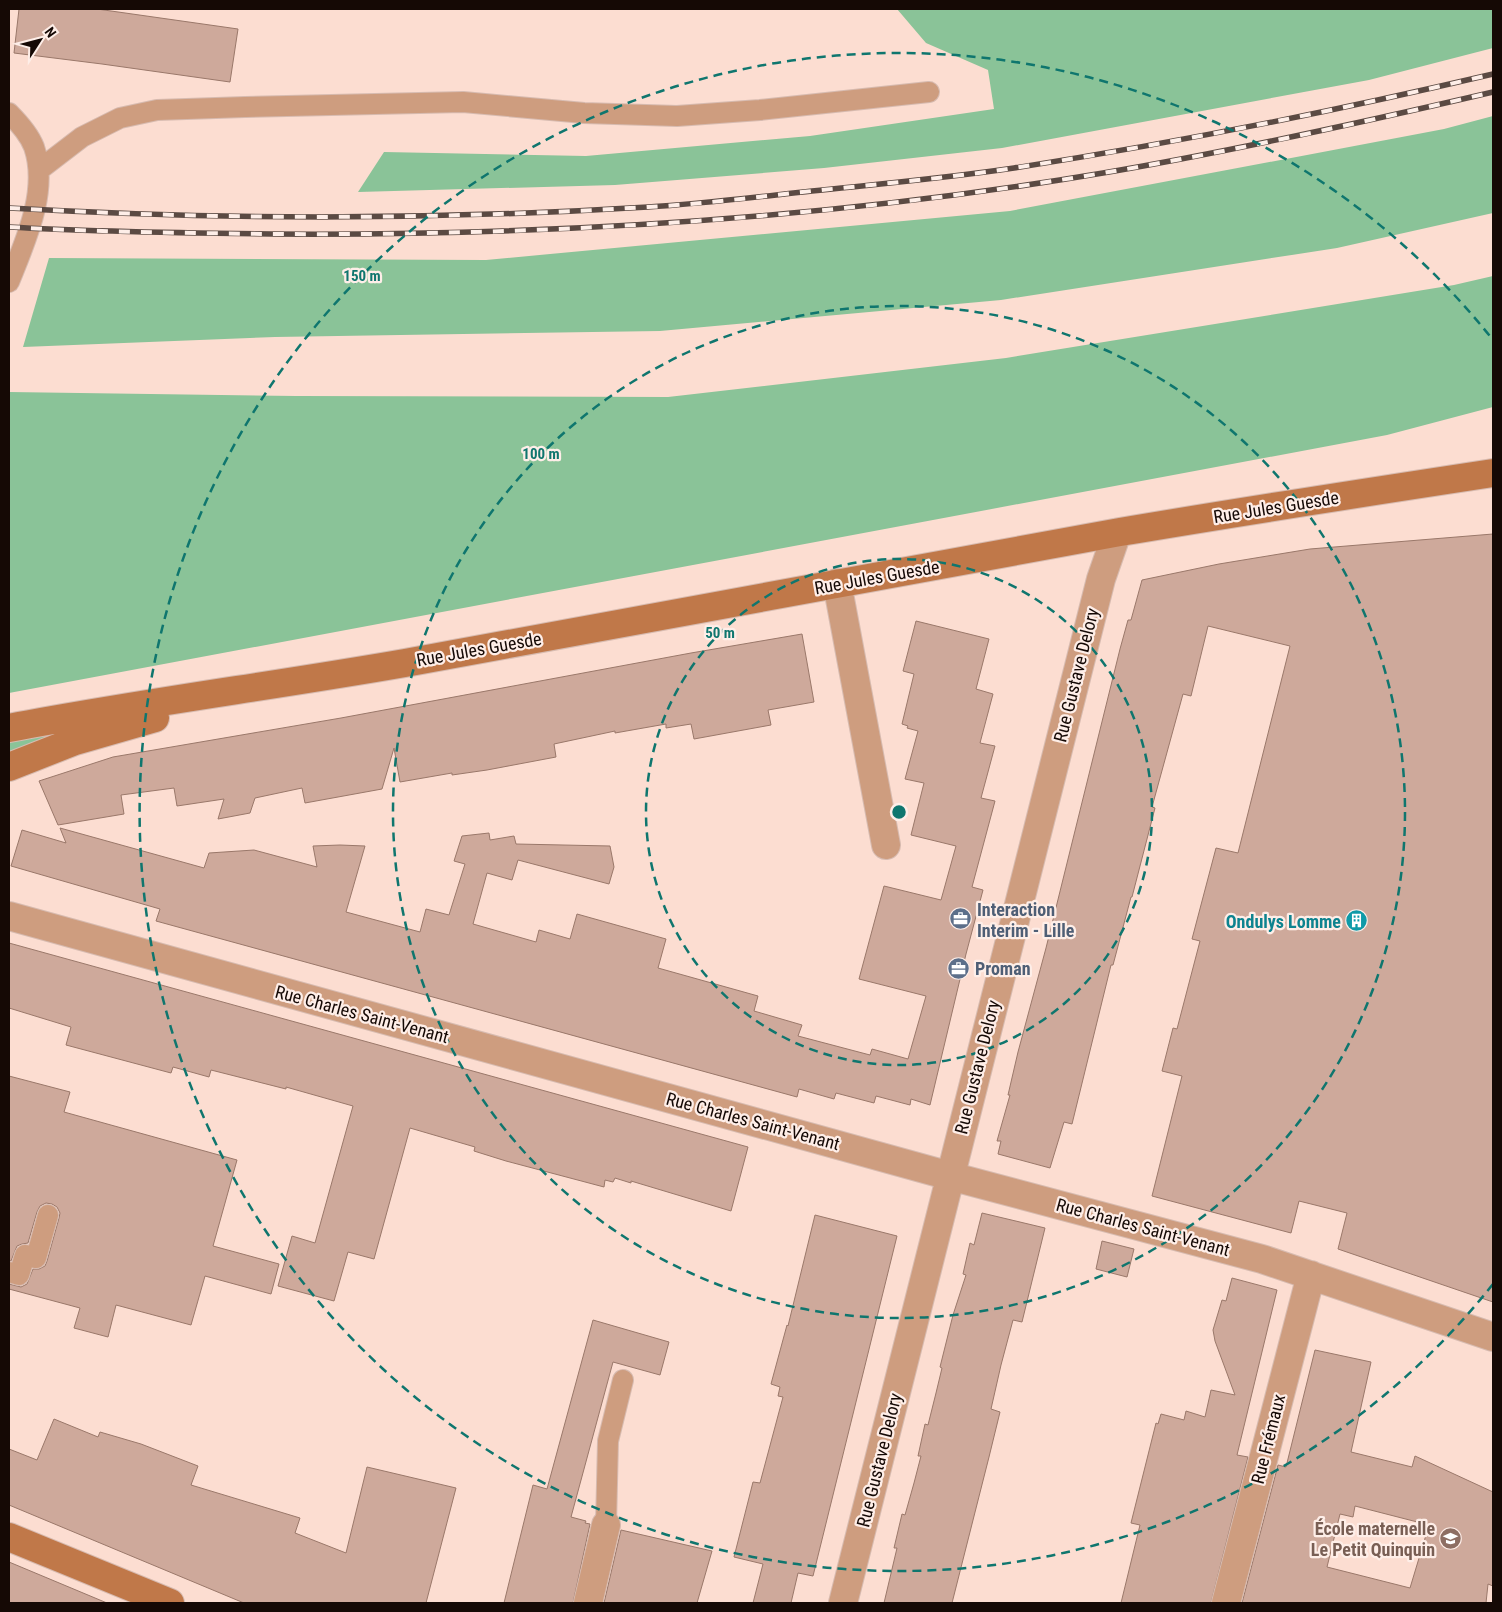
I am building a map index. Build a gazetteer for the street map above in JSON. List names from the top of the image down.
{
  "streets": {
    "street": [
      "Rue Jules Guesde",
      "Rue Gustave Delory",
      "Rue Charles Saint-Venant",
      "Rue Frémaux"
    ]
  },
  "crossings": [
    ["Rue Jules Guesde", "Rue Gustave Delory"],
    ["Rue Gustave Delory", "Rue Charles Saint-Venant"],
    ["Rue Charles Saint-Venant", "Rue Frémaux"]
  ],
  "places": {
    "office": ["Interaction Interim - Lille", "Proman"],
    "building": ["Ondulys Lomme"],
    "school or university": ["École maternelle Le Petit Quinquin"]
  },
  "north": "top right",
  "rings": ["150 m", "100 m", "50 m"]
}
